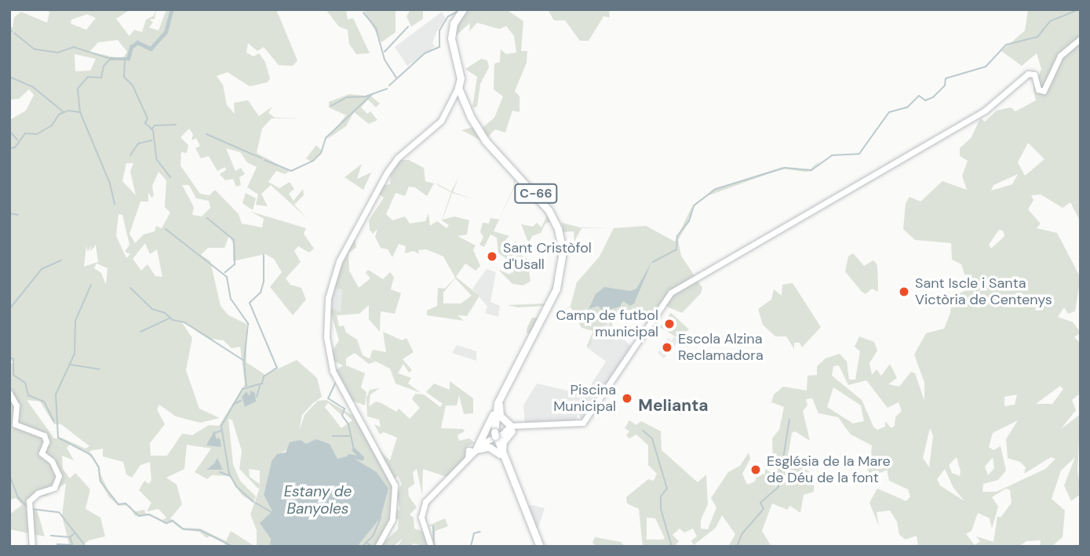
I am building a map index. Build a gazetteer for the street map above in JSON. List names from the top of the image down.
{
  "streets": {
    "highway": ["C-66"]
  },
  "districts": ["Melianta"],
  "water": ["Estany de Banyoles"],
  "places": [
    "Sant Cristòfol d'Usall",
    "Sant Iscle i Santa Victòria de Centenys",
    "Camp de futbol municipal",
    "Escola Alzina Reclamadora",
    "Piscina Municipal",
    "Església de la Mare de Déu de la font"
  ]
}
